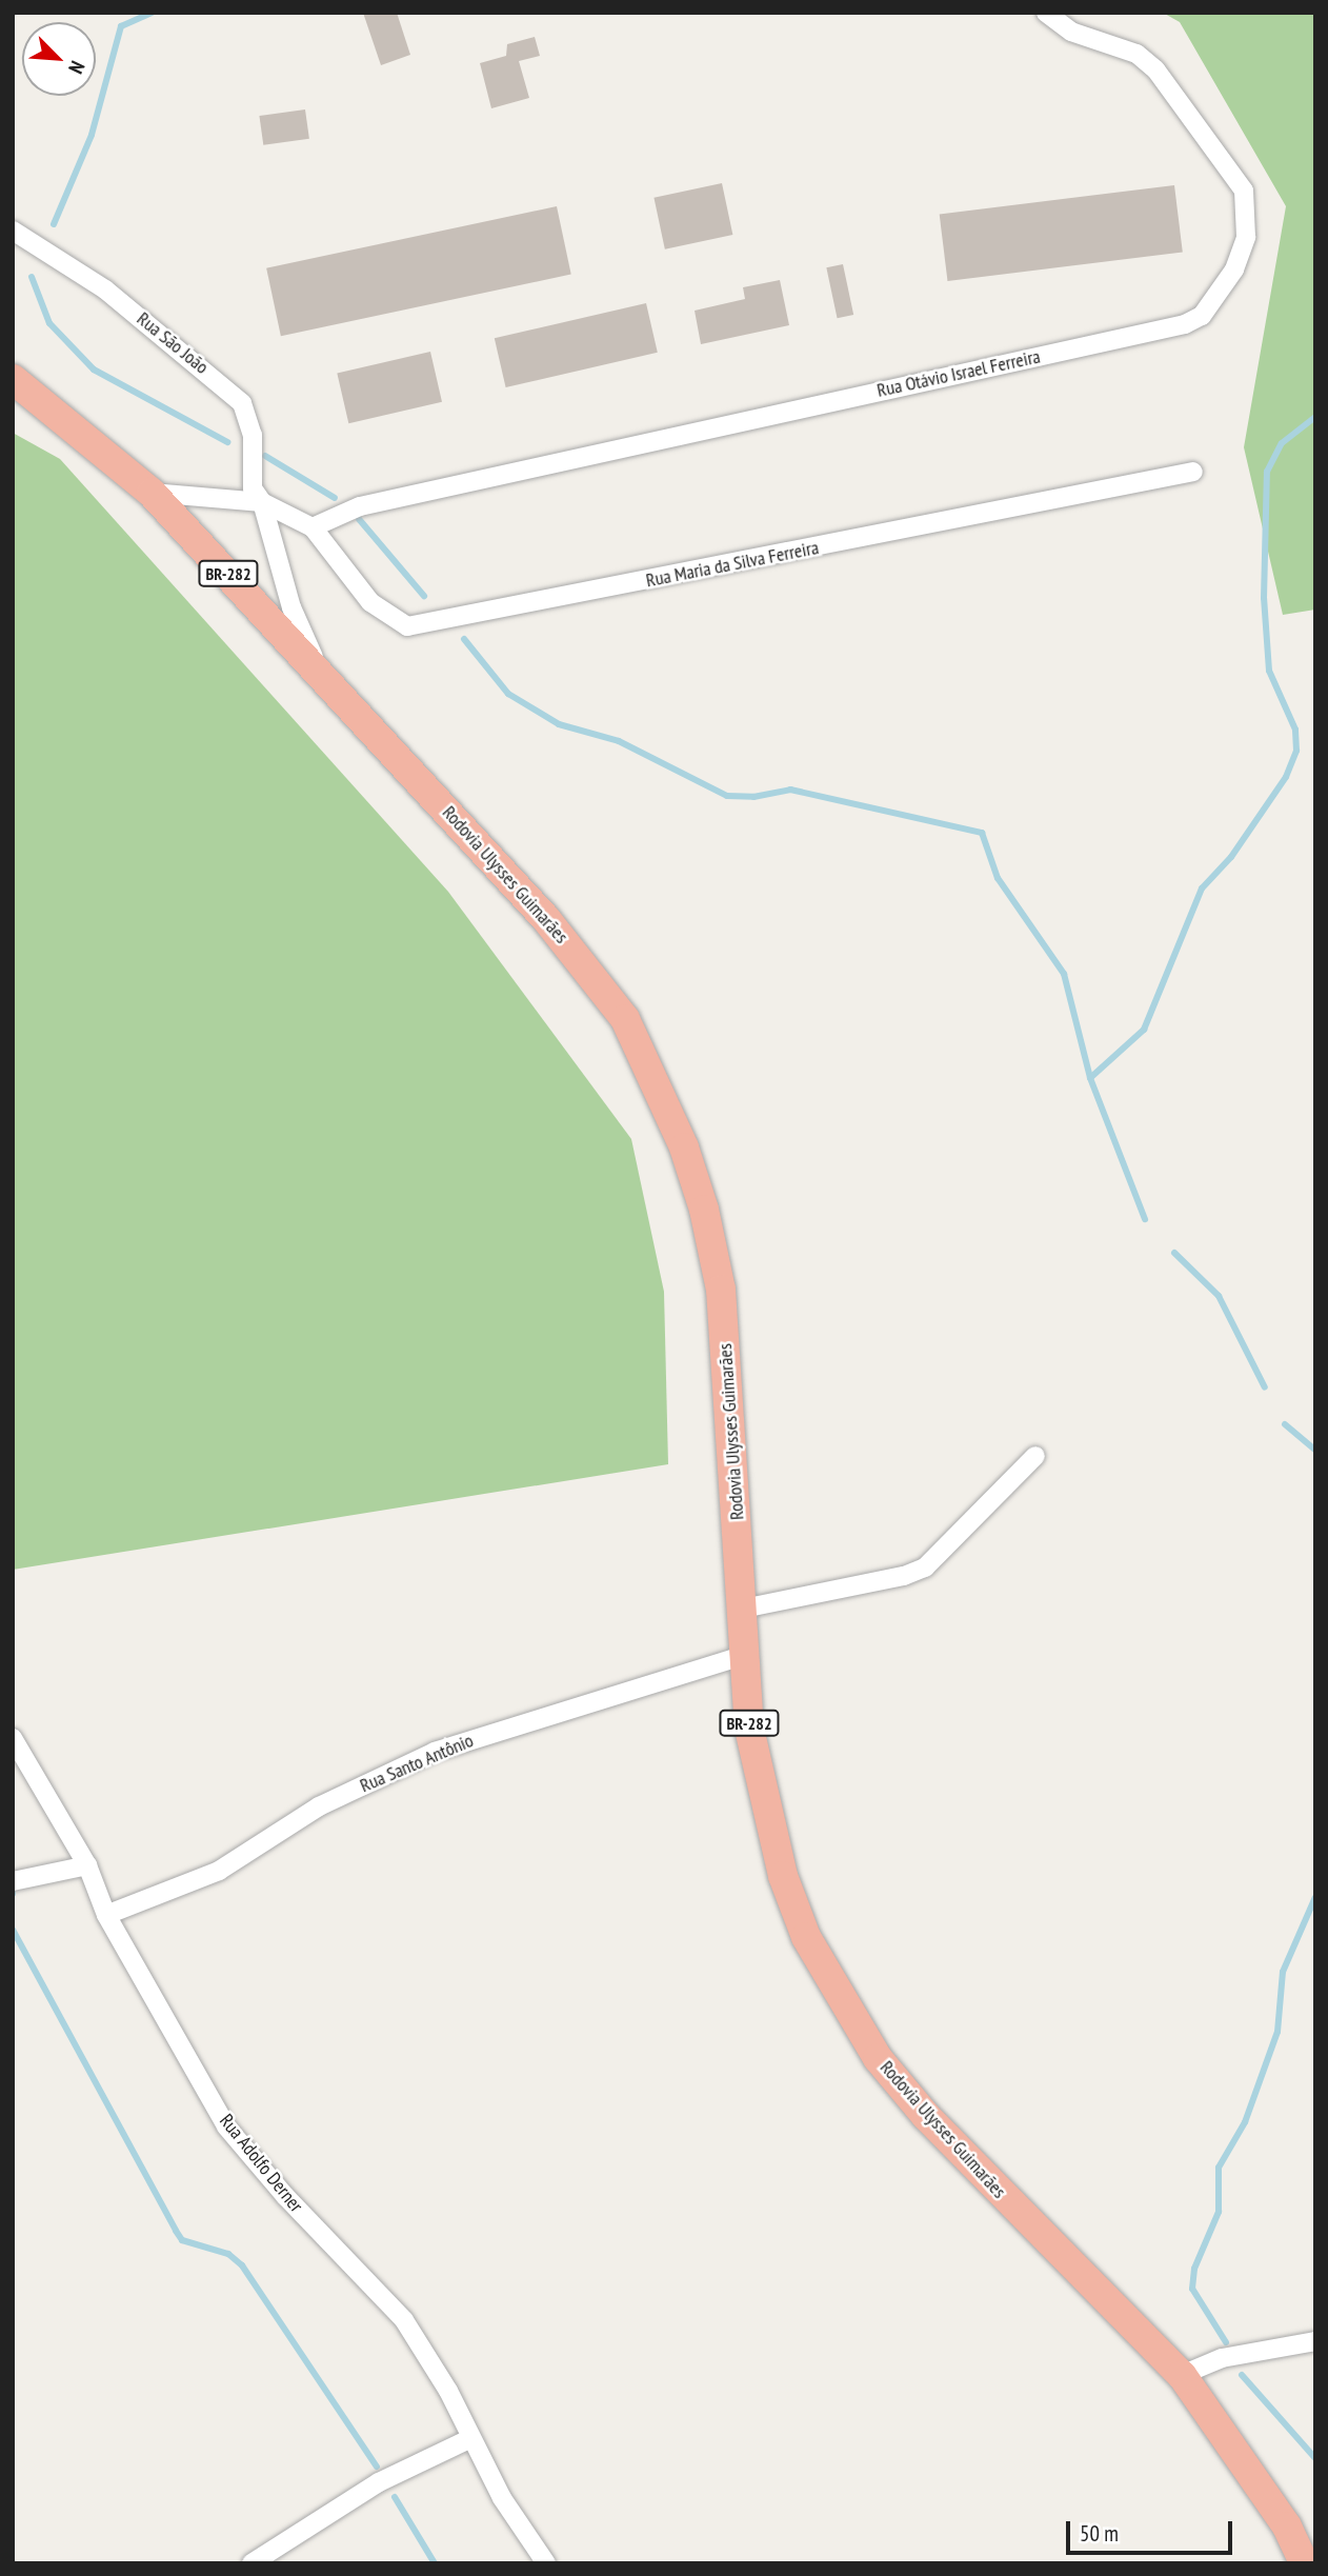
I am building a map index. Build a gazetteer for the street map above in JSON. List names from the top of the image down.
{
  "streets": {
    "highway": ["BR-282", "Rodovia Ulysses Guimarães"],
    "street": [
      "Rua São João",
      "Rua Otávio Israel Ferreira",
      "Rua Maria da Silva Ferreira",
      "Rua Santo Antônio",
      "Rua Adolfo Derner"
    ]
  },
  "crossings": [
    ["Rua São João", "Rodovia Ulysses Guimarães"],
    ["Rua Otávio Israel Ferreira", "Rua Maria da Silva Ferreira"],
    ["Rodovia Ulysses Guimarães", "Rua Santo Antônio"],
    ["Rua Santo Antônio", "Rua Adolfo Derner"]
  ],
  "scale_bar": "50 m",
  "north": "bottom right"
}
